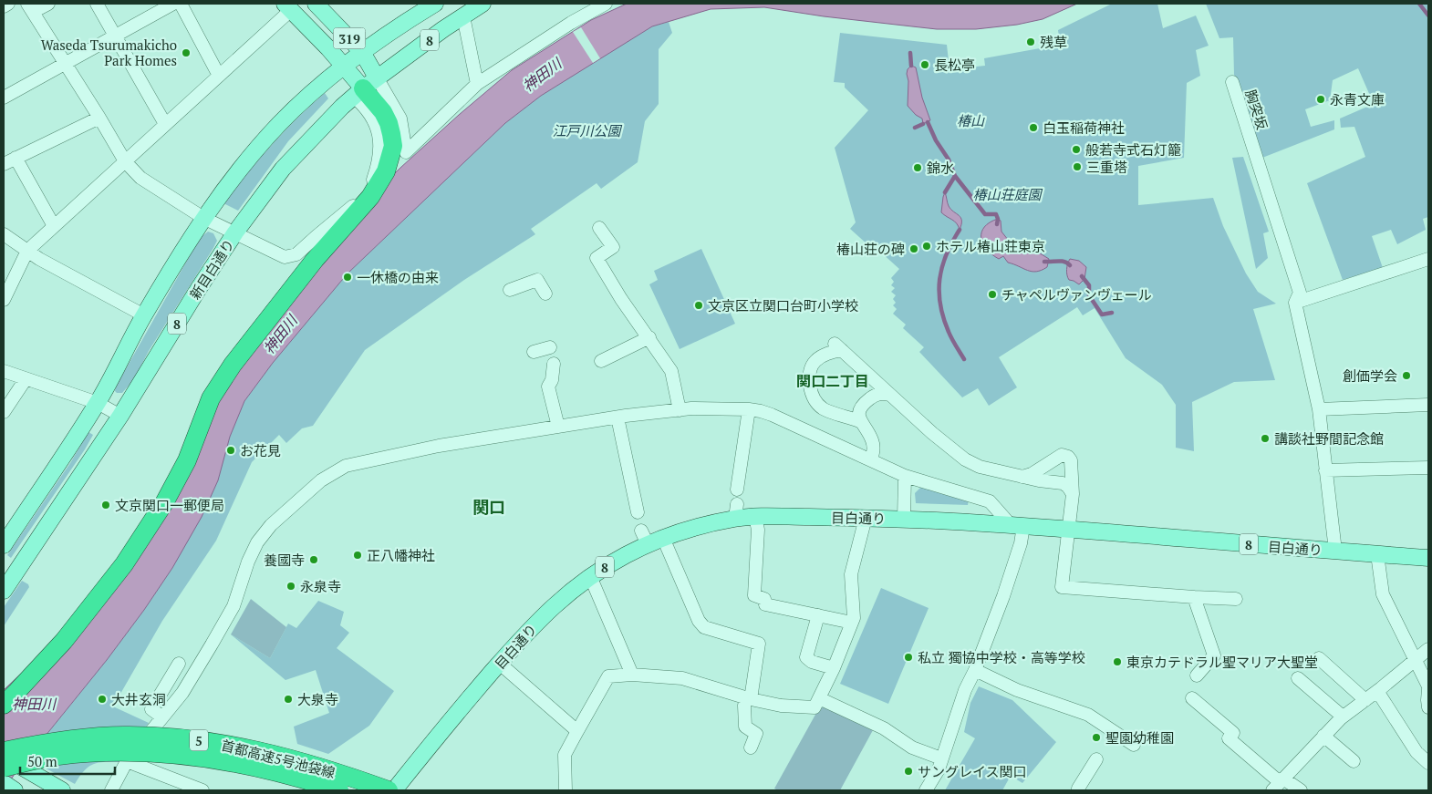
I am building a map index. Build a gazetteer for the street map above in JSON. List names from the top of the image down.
{
  "streets": {
    "highway": ["5", "首都高速5号池袋線"],
    "main road": [
      "319",
      "8",
      "新目白通り",
      "目白通り"
    ],
    "street": ["胸突坂"]
  },
  "crossings": [
    ["319", "8"],
    ["319", "新目白通り"],
    ["胸突坂", "目白通り"]
  ],
  "districts": ["関口二丁目", "関口"],
  "water": ["神田川"],
  "parks": ["椿山", "江戸川公園", "椿山荘庭園"],
  "places": [
    "残草",
    "Waseda Tsurumakicho Park Homes",
    "長松亭",
    "永青文庫",
    "白玉稲荷神社",
    "般若寺式石灯籠",
    "三重塔",
    "錦水",
    "ホテル椿山荘東京",
    "椿山荘の碑",
    "一休橋の由来",
    "チャペルヴァンヴェール",
    "文京区立関口台町小学校",
    "創価学会",
    "講談社野間記念館",
    "お花見",
    "文京関口一郵便局",
    "正八幡神社",
    "養國寺",
    "永泉寺",
    "私立 獨協中学校・高等学校",
    "東京カテドラル聖マリア大聖堂",
    "大井玄洞",
    "大泉寺",
    "聖園幼稚園",
    "サングレイス関口"
  ],
  "scale_bar": "50 m"
}
